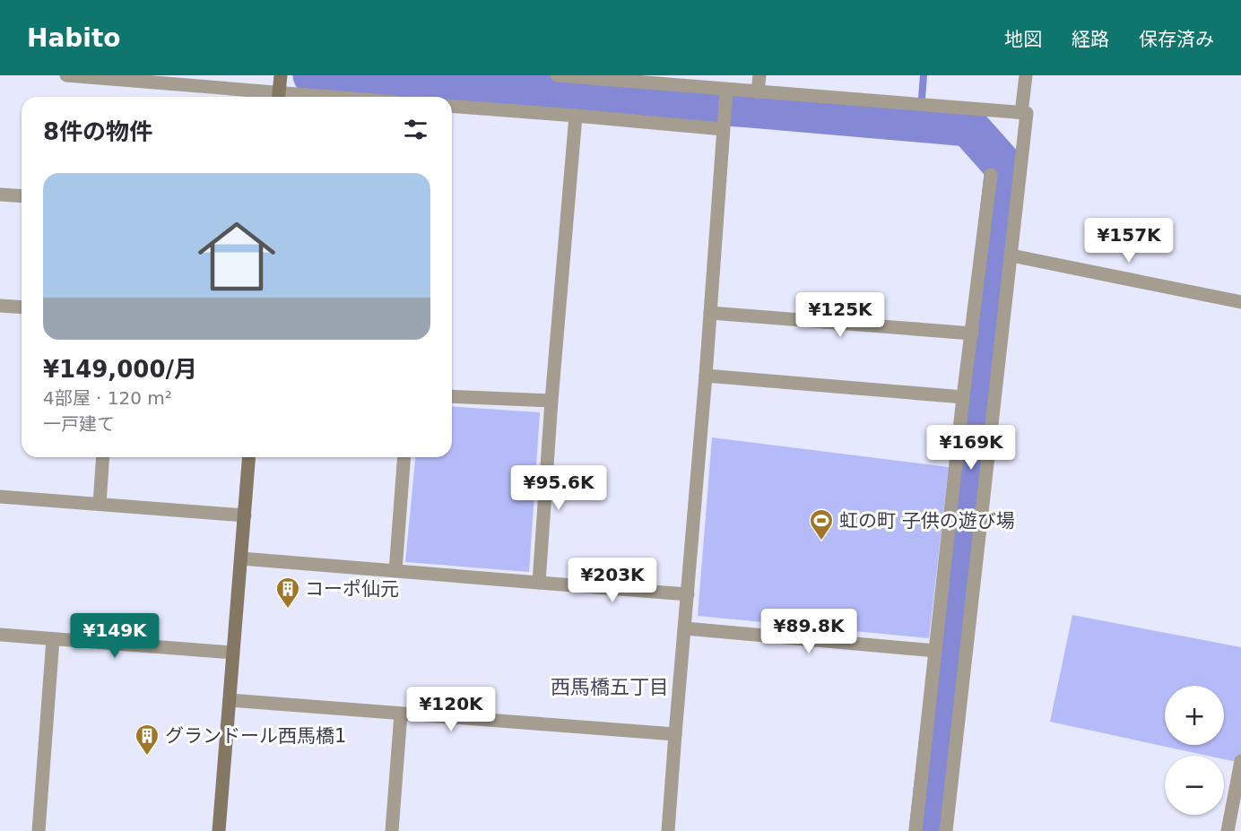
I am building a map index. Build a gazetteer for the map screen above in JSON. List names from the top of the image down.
{
  "districts": ["西馬橋五丁目"],
  "places": {
    "sports": ["虹の町 子供の遊び場"],
    "building": ["コーポ仙元", "グランドール西馬橋1"]
  },
  "page": {
    "header": "Habito",
    "nav": ["地図", "経路", "保存済み"],
    "heading": "8件の物件",
    "list": [
      {
        "name": "¥149,000/月",
        "note": "4部屋 · 120 m² · 一戸建て"
      }
    ],
    "price": [
      "¥157K",
      "¥125K",
      "¥169K",
      "¥95.6K",
      "¥203K",
      "¥89.8K",
      "¥149K",
      "¥120K"
    ],
    "map_buttons": ["+", "−"]
  }
}
